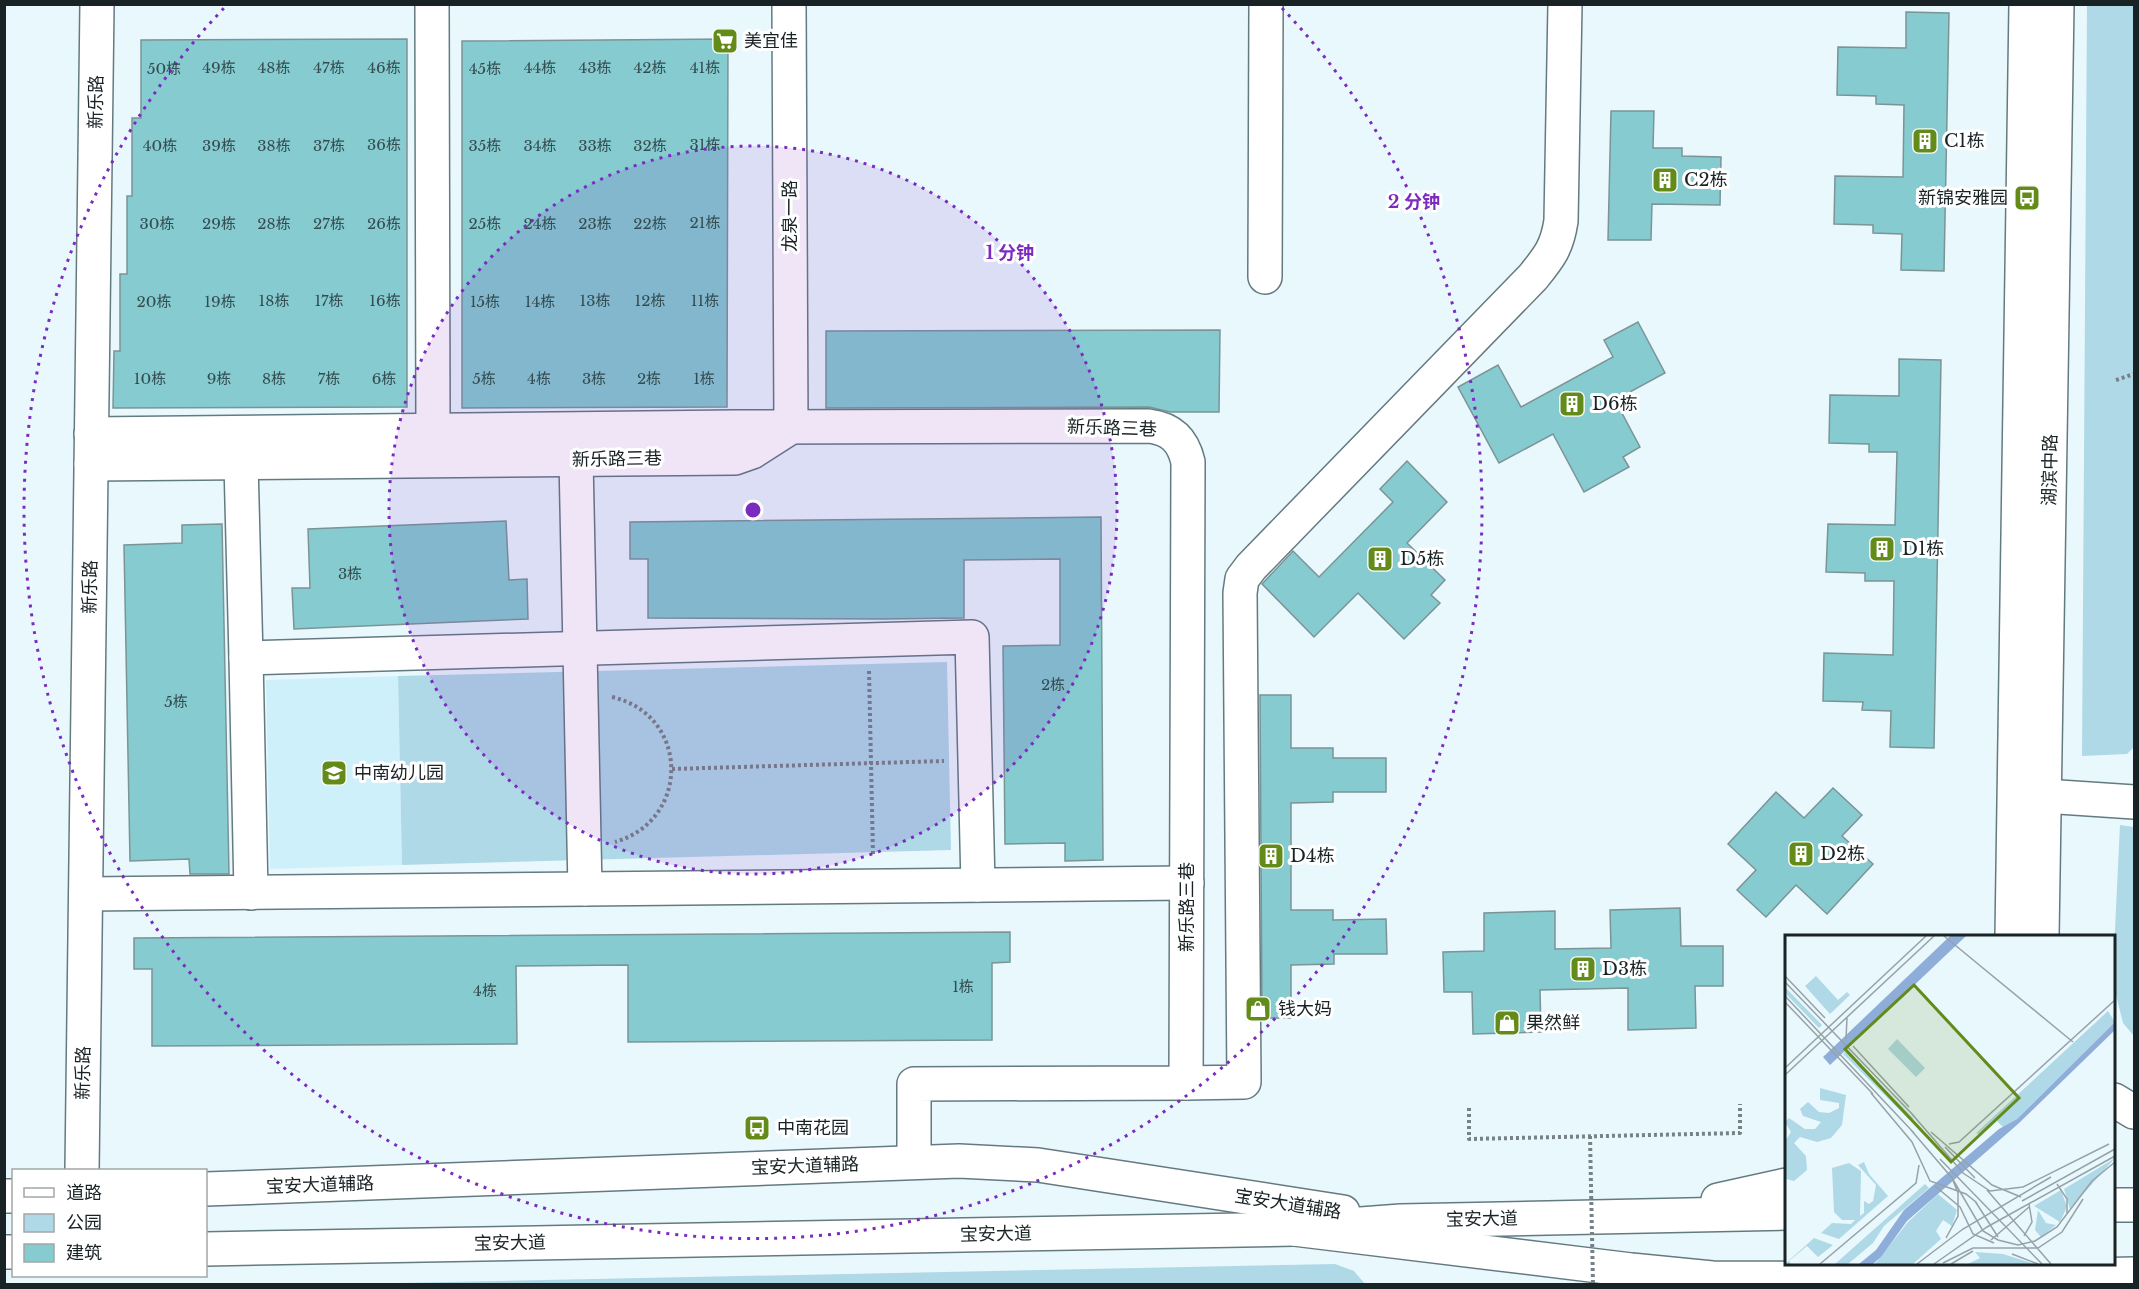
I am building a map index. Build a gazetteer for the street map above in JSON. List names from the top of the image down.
{
  "streets": {
    "main road": [
      "新乐路",
      "龙泉一路",
      "新乐路三巷",
      "湖滨中路",
      "宝安大道辅路",
      "宝安大道"
    ]
  },
  "crossings": [
    ["新乐路", "新乐路三巷"],
    ["龙泉一路", "新乐路三巷"],
    ["宝安大道辅路", "宝安大道"]
  ],
  "places": {
    "supermarket": ["美宜佳"],
    "building": [
      "C1栋",
      "C2栋",
      "D6栋",
      "D1栋",
      "D5栋",
      "D2栋",
      "D4栋",
      "D3栋"
    ],
    "bus stop": ["新锦安雅园", "中南花园"],
    "school or university": ["中南幼儿园"],
    "shop": ["钱大妈", "果然鲜"]
  },
  "house_numbers": [
    "49栋",
    "48栋",
    "47栋",
    "46栋",
    "44栋",
    "43栋",
    "42栋",
    "41栋",
    "50栋",
    "45栋",
    "36栋",
    "31栋",
    "40栋",
    "39栋",
    "38栋",
    "37栋",
    "35栋",
    "34栋",
    "33栋",
    "32栋",
    "21栋",
    "30栋",
    "29栋",
    "28栋",
    "27栋",
    "26栋",
    "25栋",
    "24栋",
    "23栋",
    "22栋",
    "18栋",
    "17栋",
    "16栋",
    "13栋",
    "12栋",
    "11栋",
    "20栋",
    "19栋",
    "15栋",
    "14栋",
    "10栋",
    "9栋",
    "8栋",
    "7栋",
    "6栋",
    "5栋",
    "4栋",
    "3栋",
    "2栋",
    "1栋",
    "3栋",
    "2栋",
    "5栋",
    "1栋",
    "4栋"
  ],
  "legend": ["道路", "公园", "建筑"],
  "rings": ["2 分钟", "1 分钟"]
}
